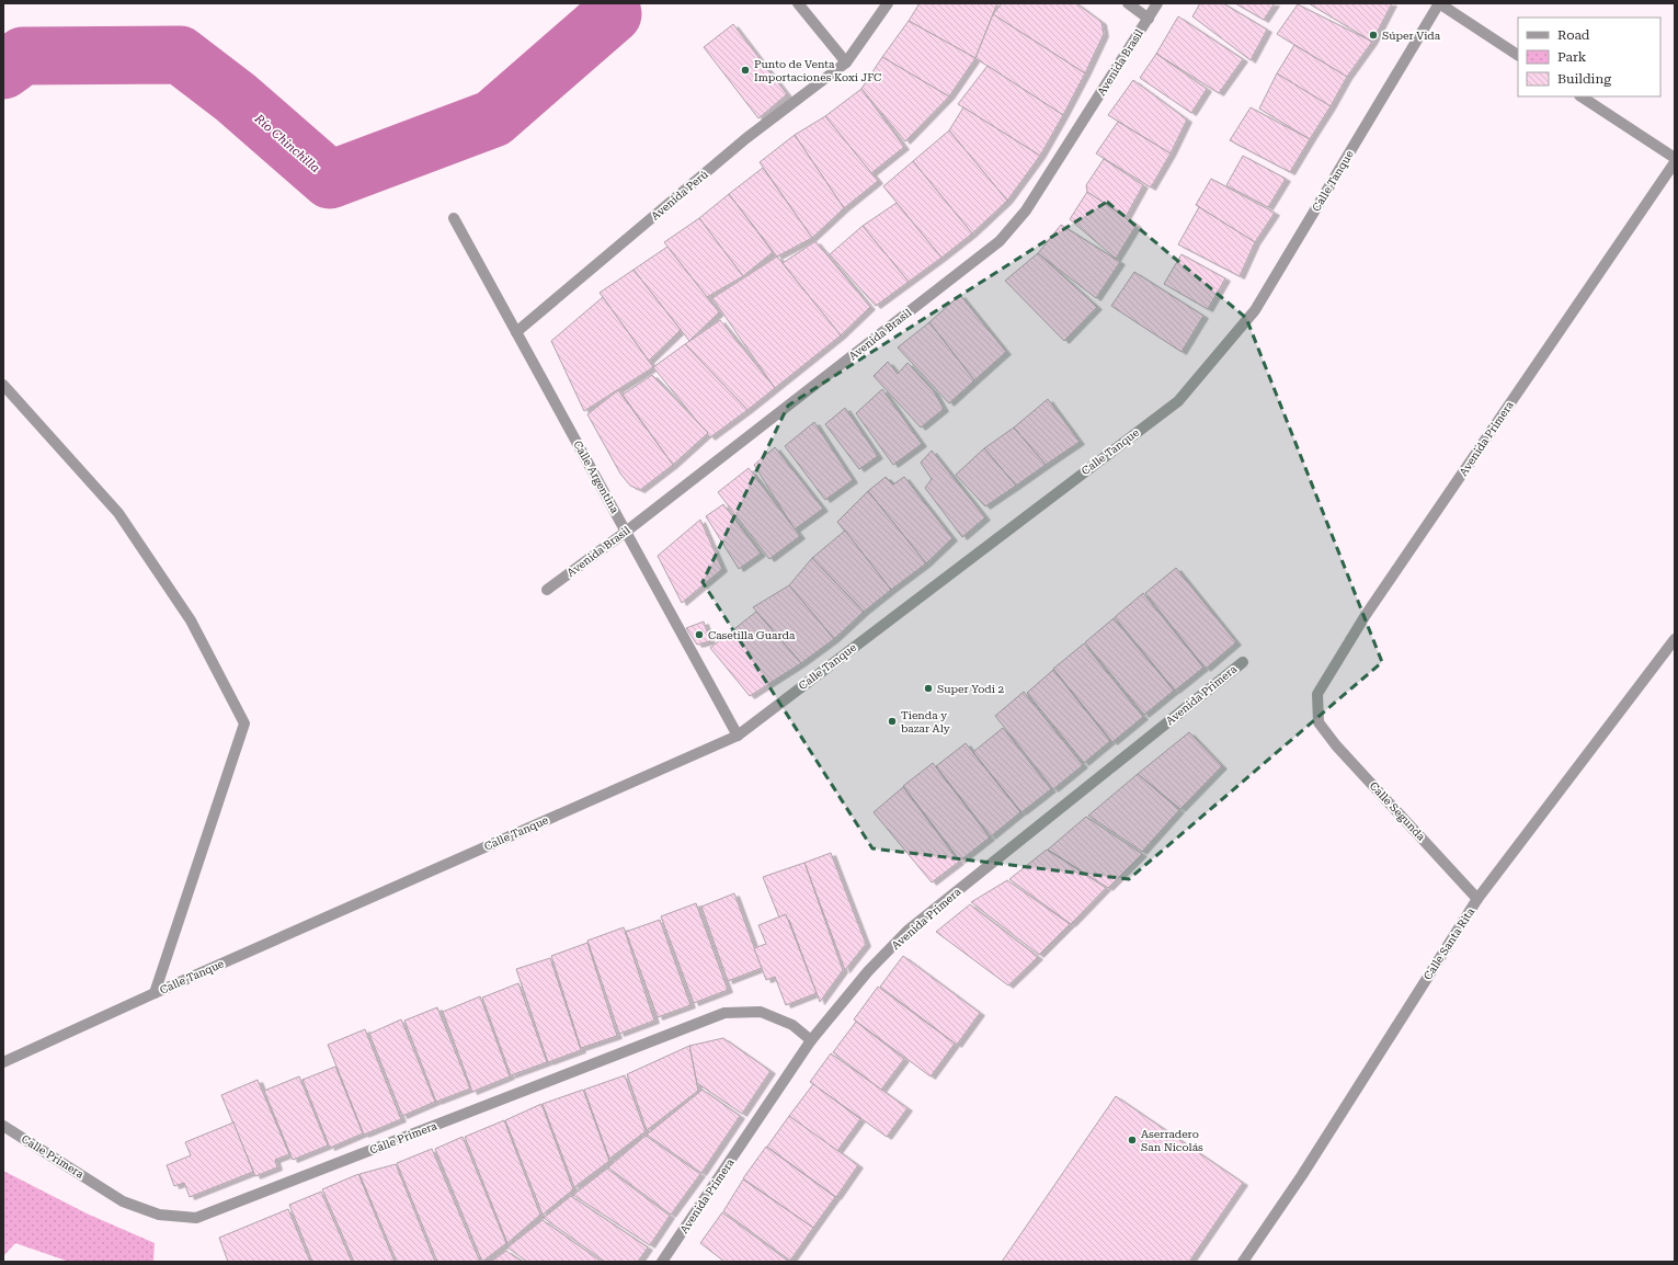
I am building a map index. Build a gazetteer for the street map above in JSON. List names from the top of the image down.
{
  "streets": {
    "street": [
      "Avenida Brasil",
      "Calle Tanque",
      "Avenida Perú",
      "Avenida Primera",
      "Calle Argentina",
      "Calle Segunda",
      "Calle Santa Rita",
      "Calle Primera"
    ]
  },
  "crossings": [
    ["Avenida Brasil", "Calle Argentina"],
    ["Calle Tanque", "Calle Argentina"],
    ["Avenida Perú", "Calle Argentina"],
    ["Avenida Primera", "Calle Segunda"],
    ["Avenida Primera", "Calle Primera"],
    ["Calle Segunda", "Calle Santa Rita"]
  ],
  "water": ["Río Chinchilla"],
  "places": [
    "Súper Vida",
    "Punto de Venta Importaciones Koxi JFC",
    "Casetilla Guarda",
    "Super Yodi 2",
    "Tienda y bazar Aly",
    "Aserradero San Nicolás"
  ],
  "legend": ["Road", "Park", "Building"]
}
